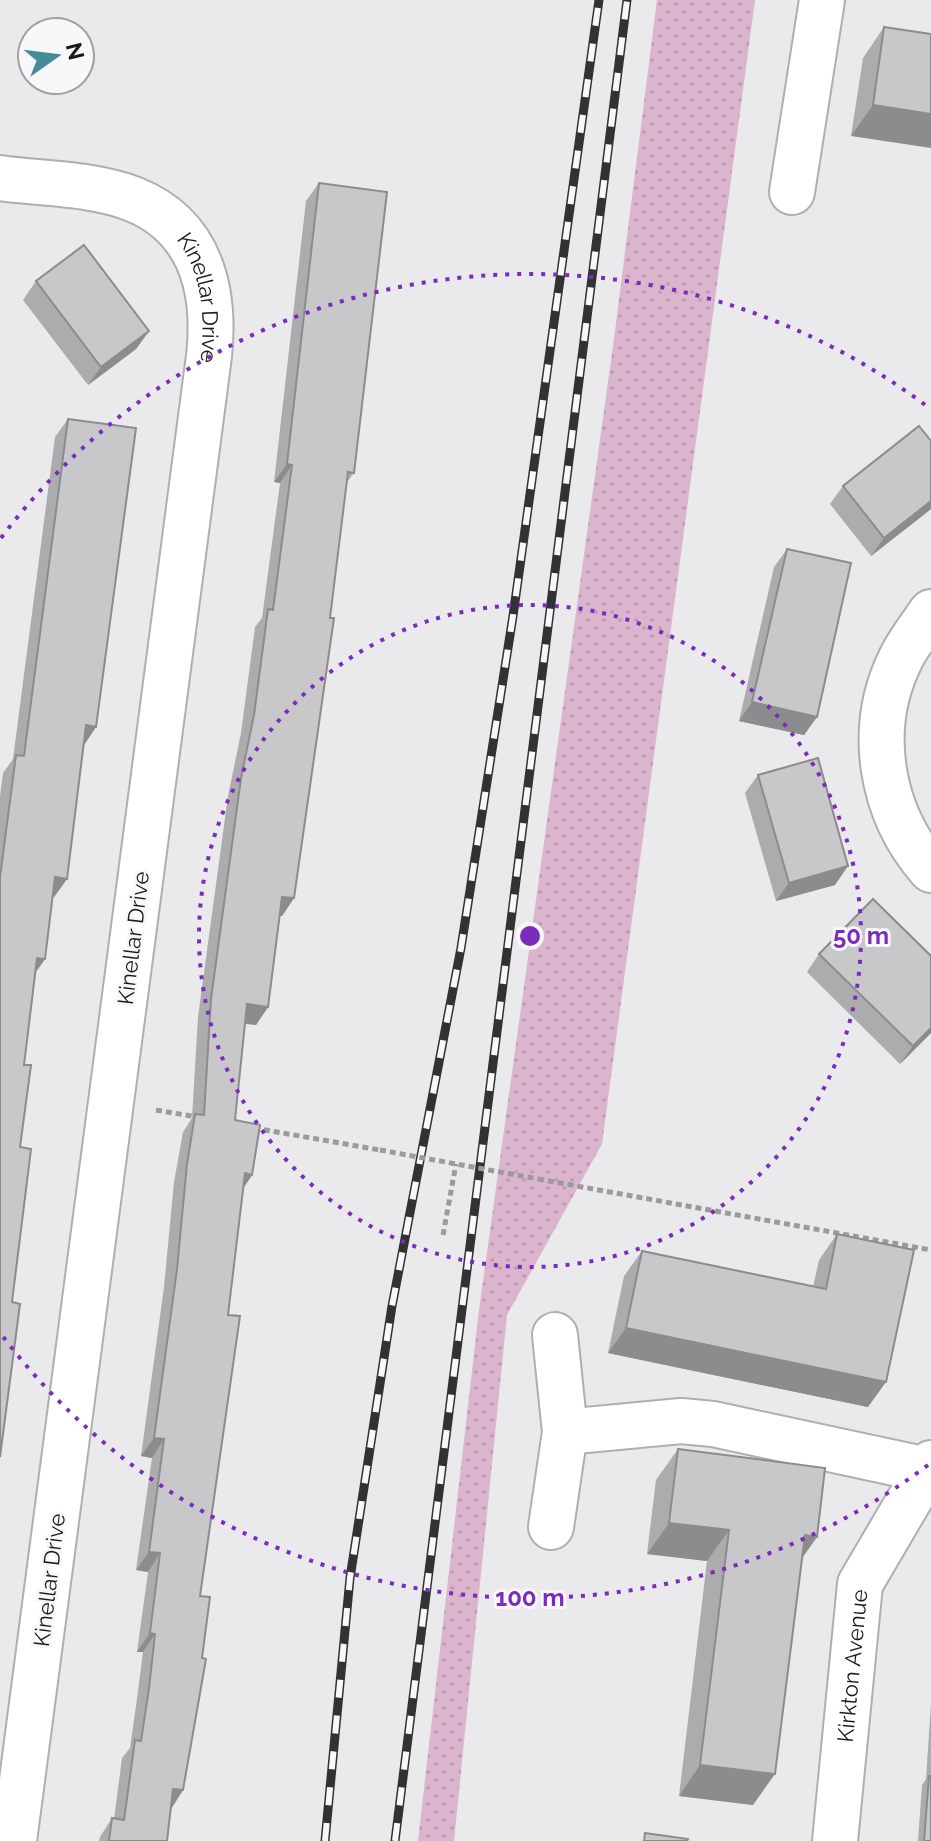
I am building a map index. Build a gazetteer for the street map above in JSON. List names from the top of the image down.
{
  "streets": {
    "street": ["Kinellar Drive", "Kirkton Avenue"]
  },
  "north": "right",
  "rings": ["50 m", "100 m"]
}
